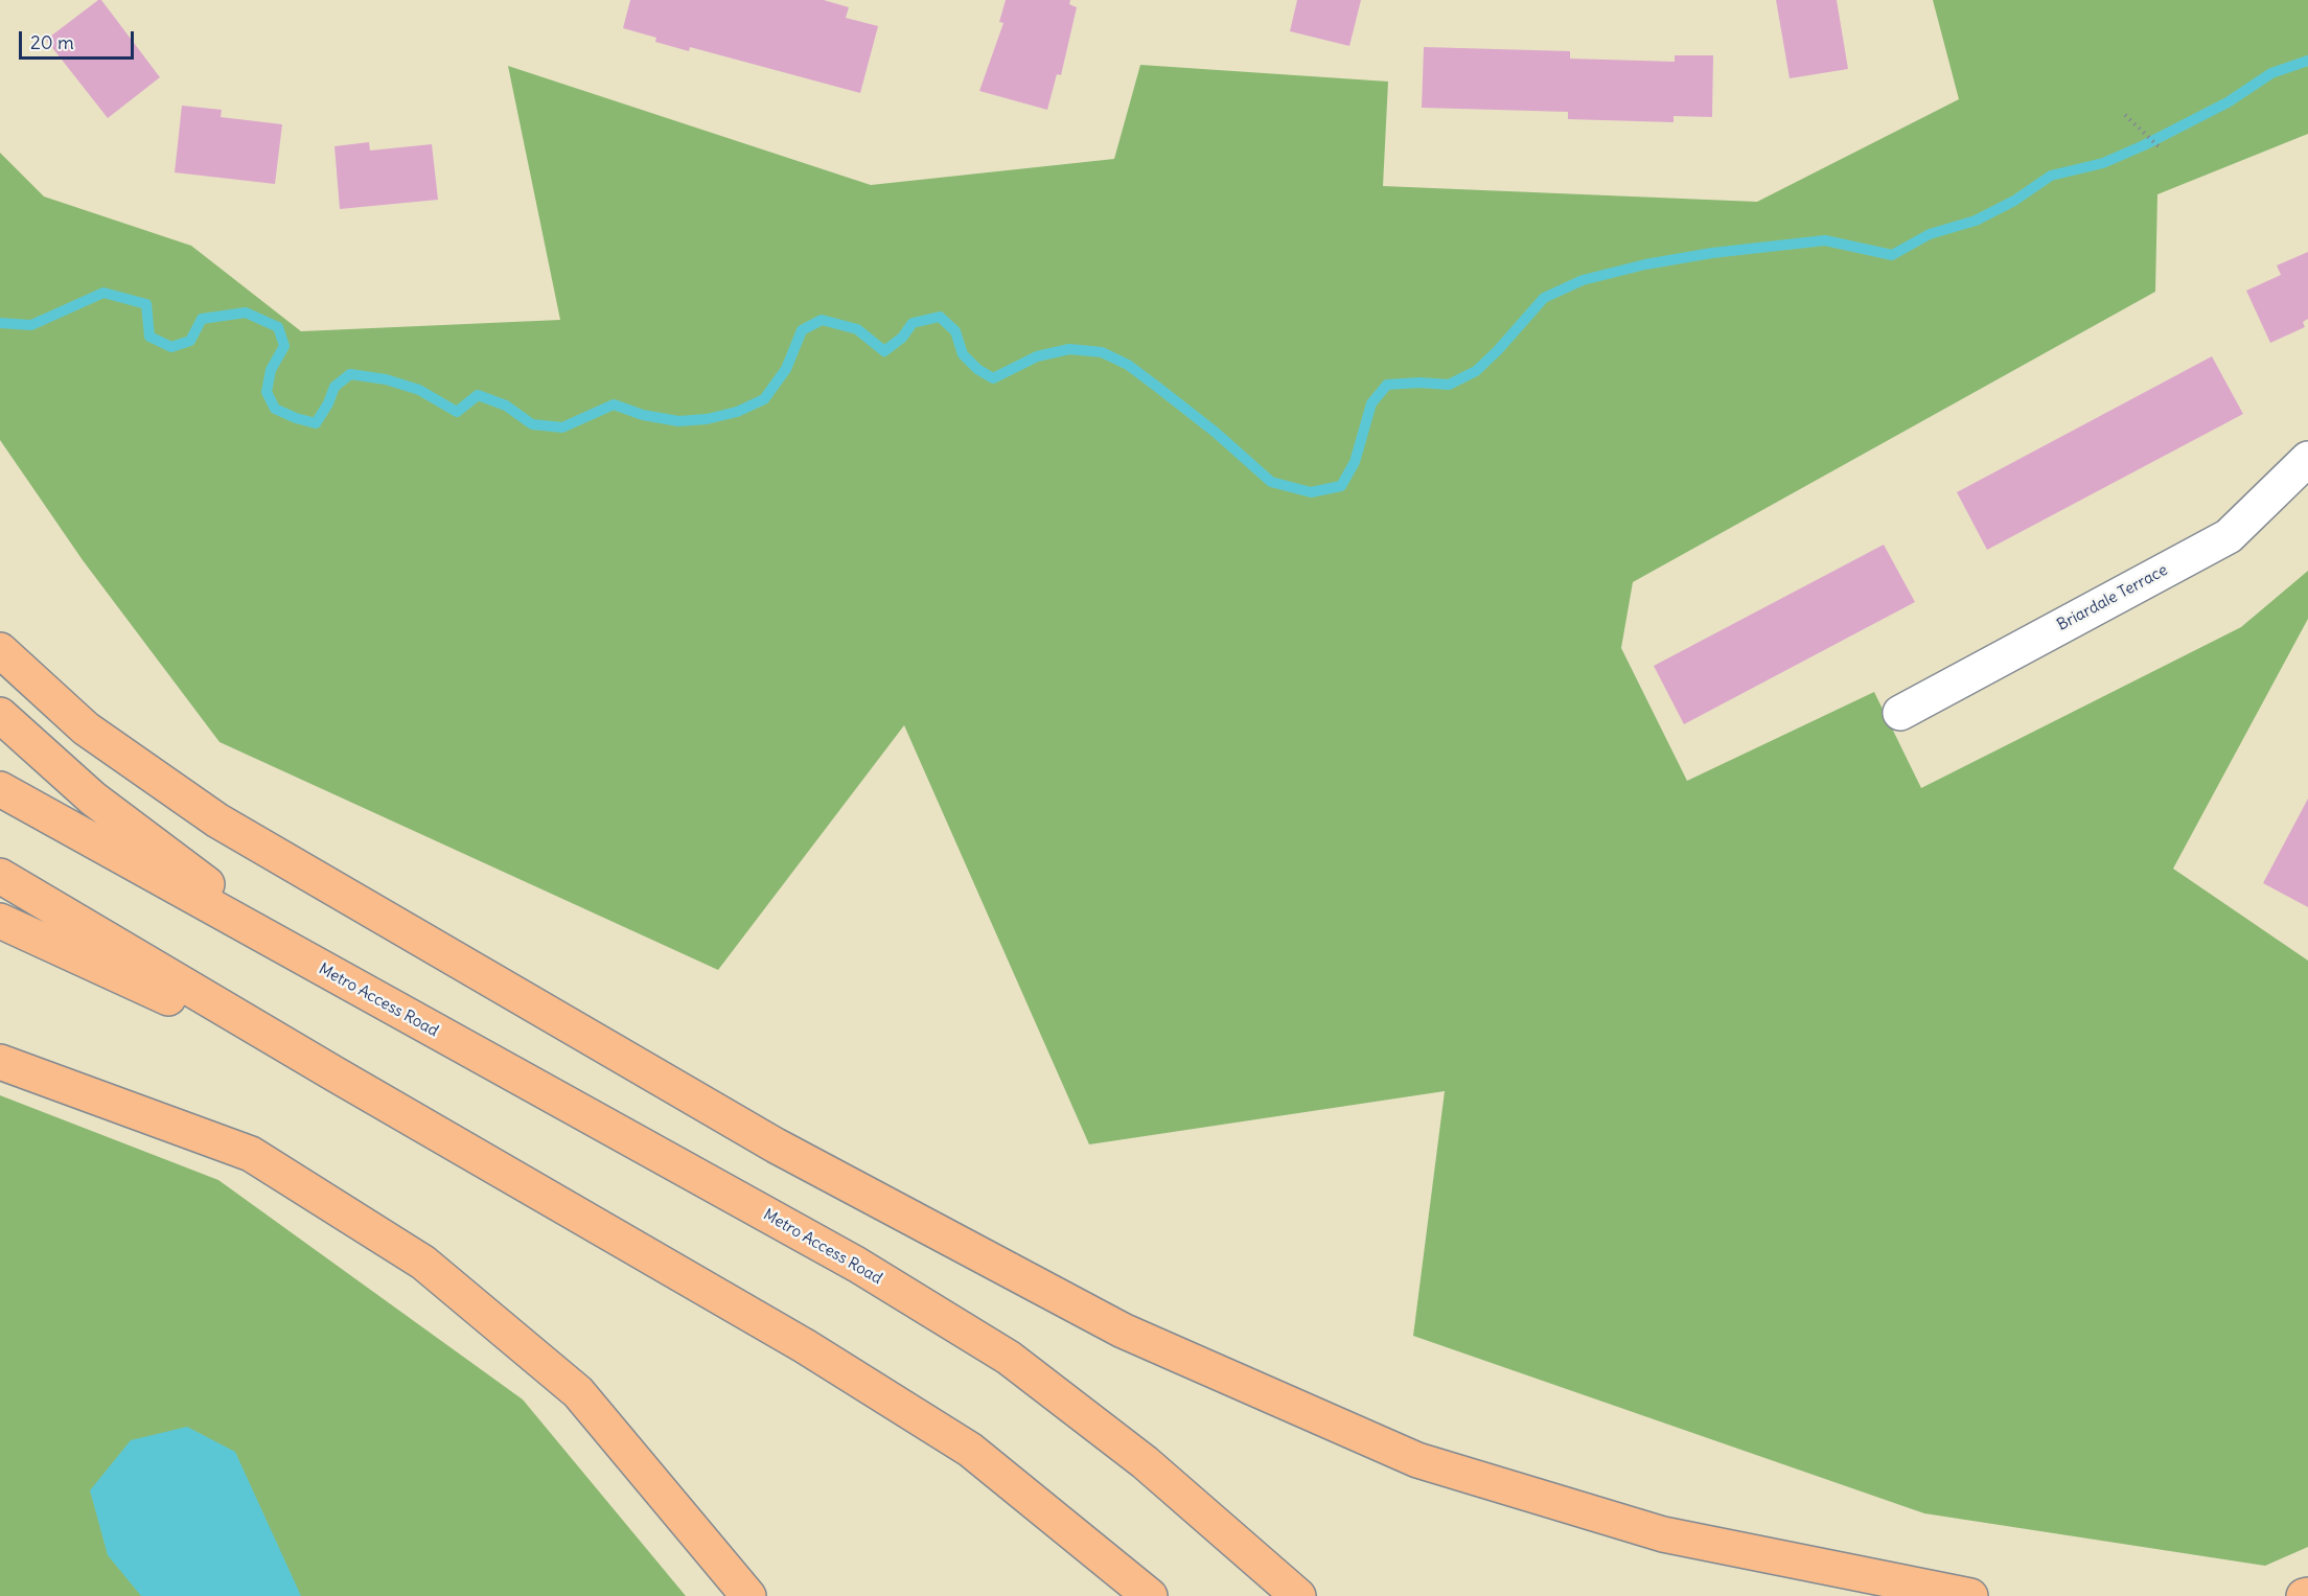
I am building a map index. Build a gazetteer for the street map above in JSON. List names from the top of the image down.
{
  "streets": {
    "highway": ["Metro Access Road"],
    "street": ["Briardale Terrace"]
  },
  "scale_bar": "20 m"
}
